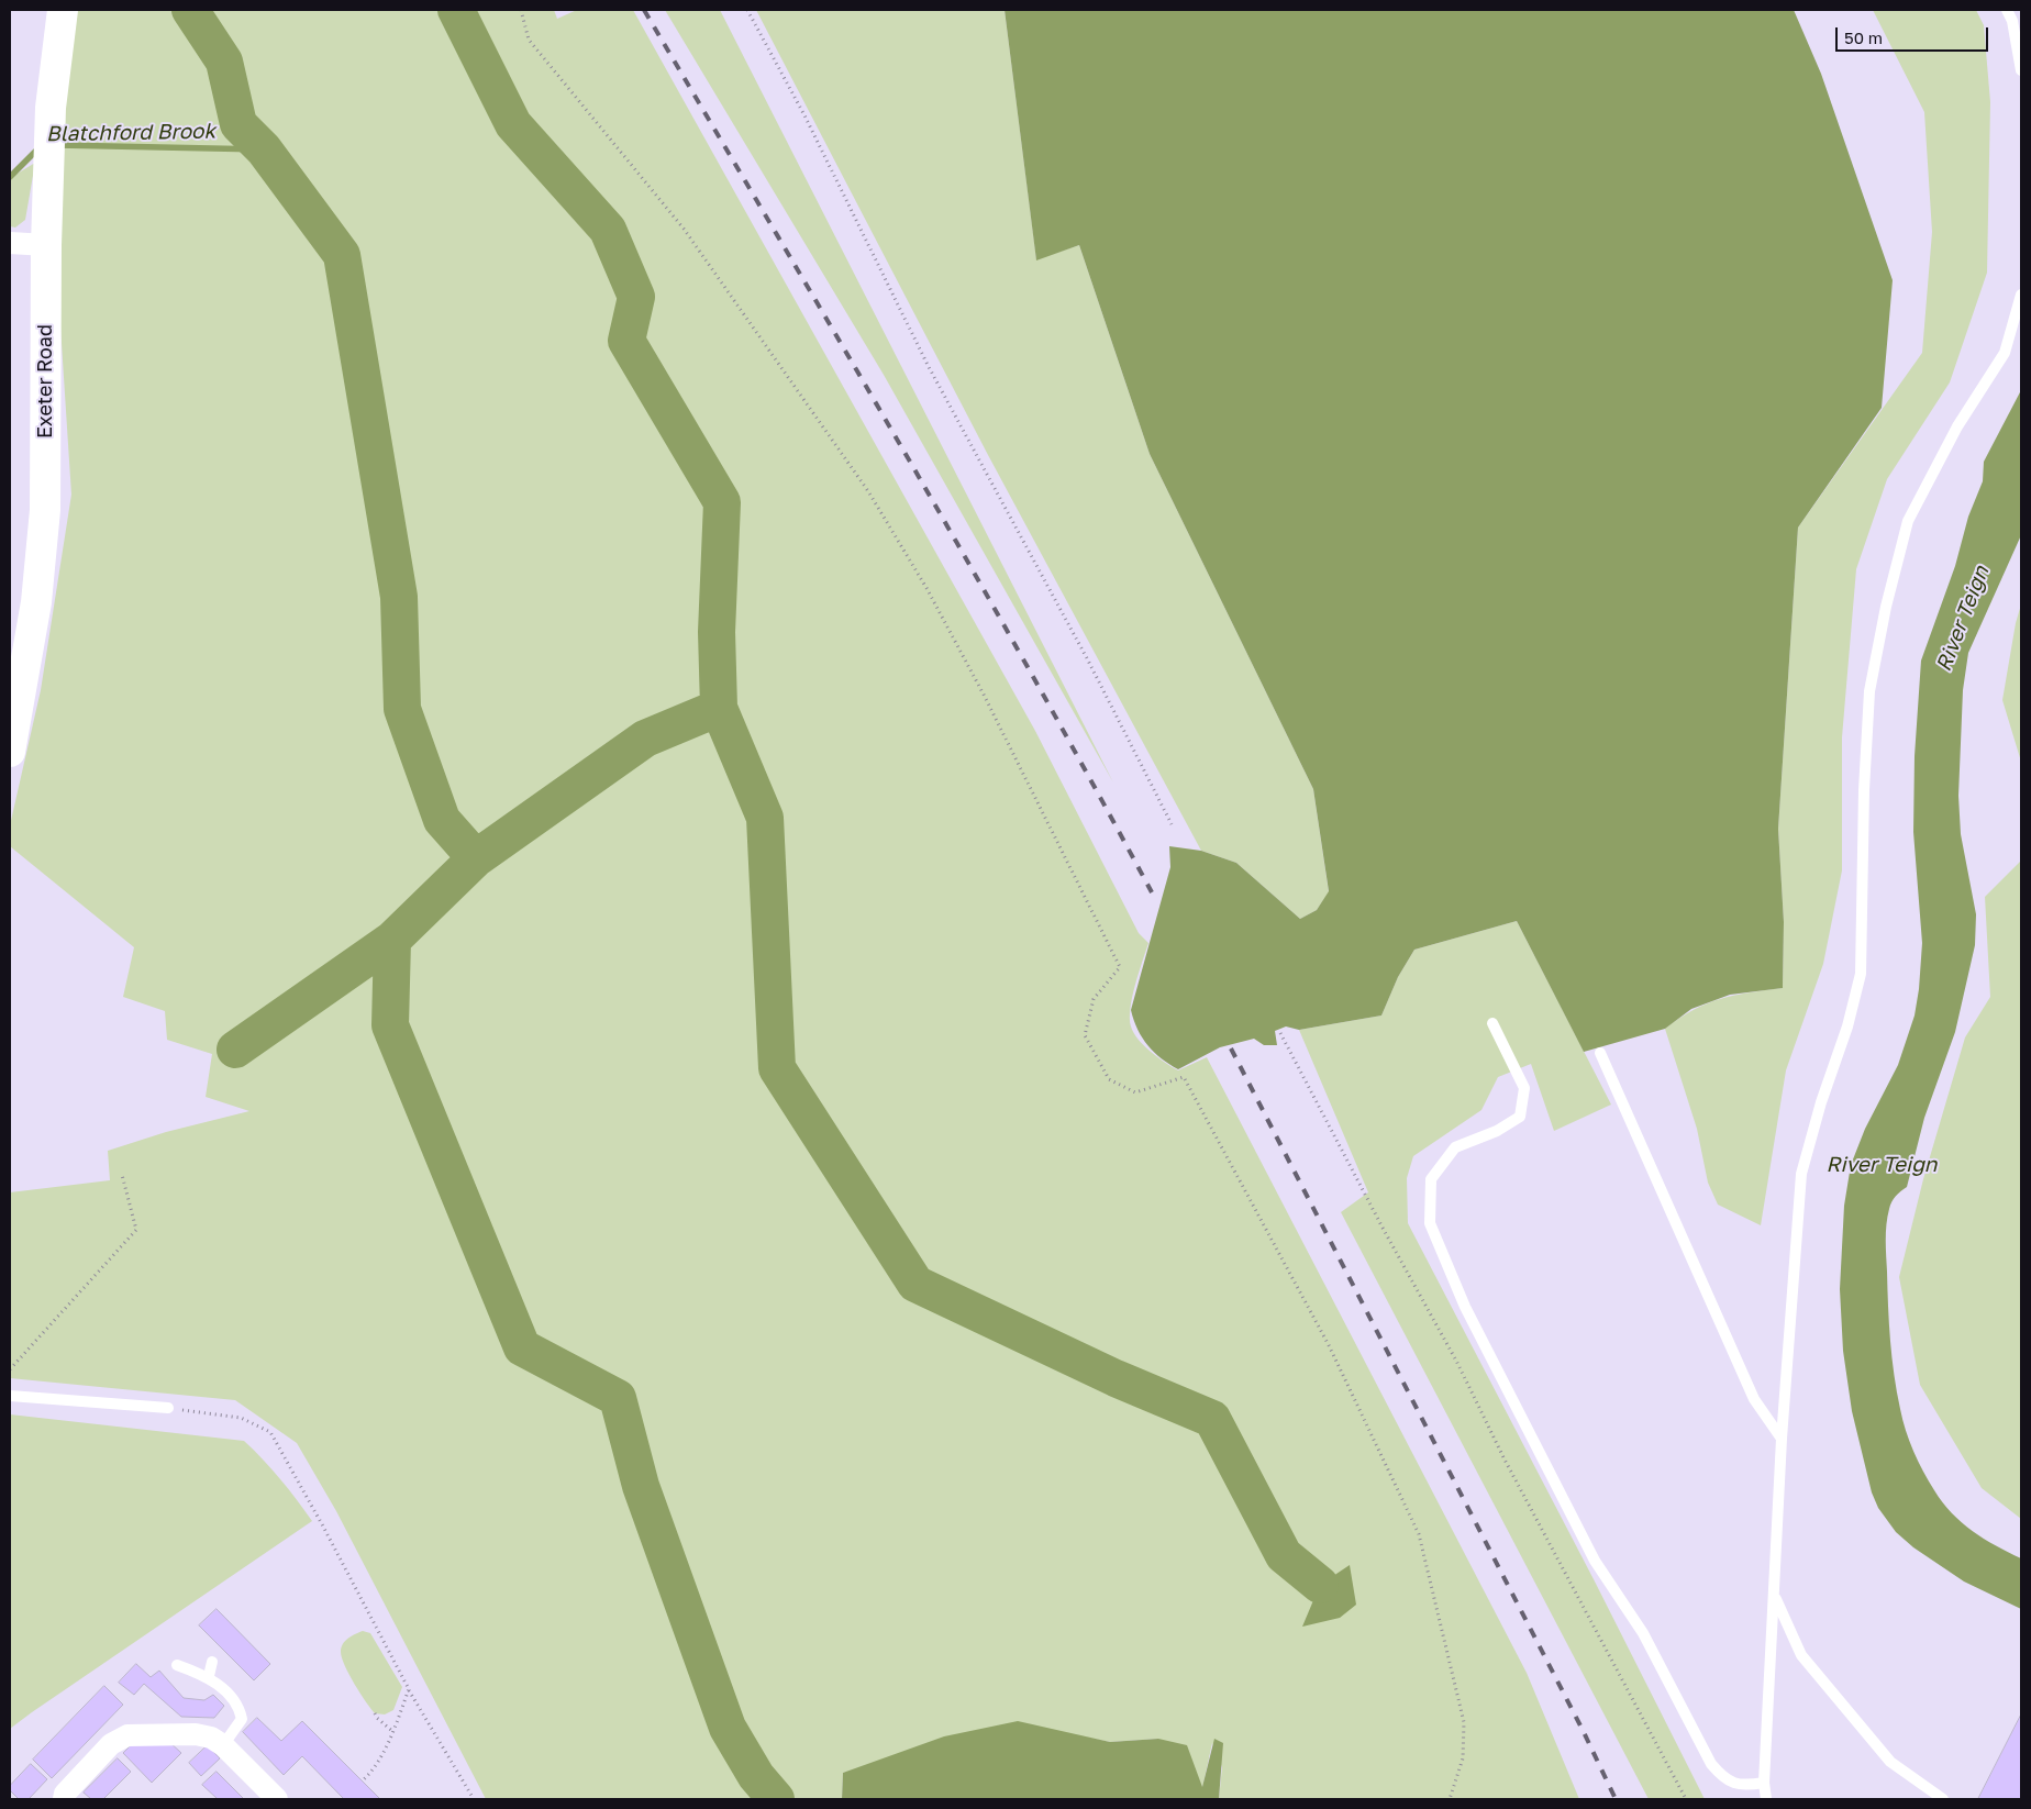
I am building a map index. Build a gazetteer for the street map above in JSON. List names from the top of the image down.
{
  "streets": {
    "street": ["Exeter Road"]
  },
  "water": ["Blatchford Brook", "River Teign"],
  "scale_bar": "50 m"
}
